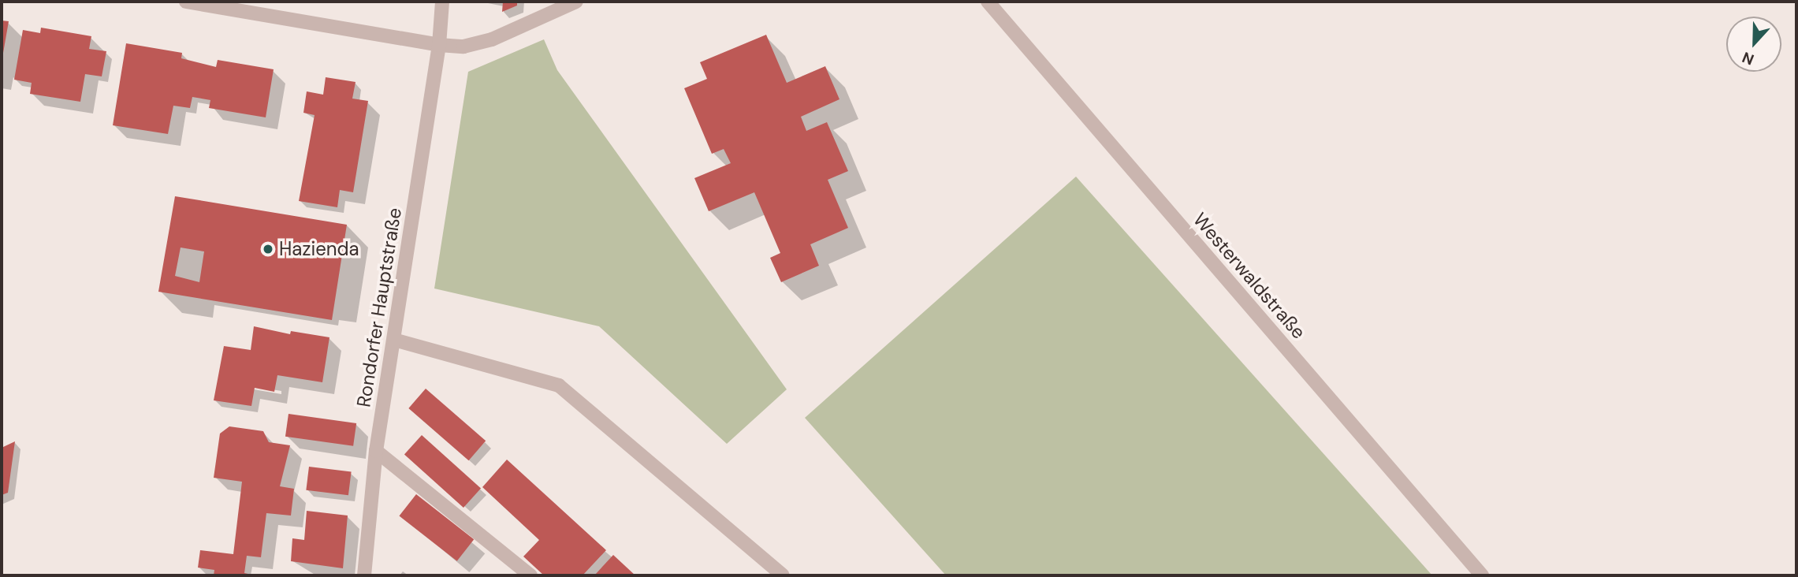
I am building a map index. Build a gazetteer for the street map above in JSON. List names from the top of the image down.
{
  "streets": {
    "street": ["Westerwaldstraße", "Rondorfer Hauptstraße"]
  },
  "places": ["Hazienda"],
  "north": "bottom"
}
